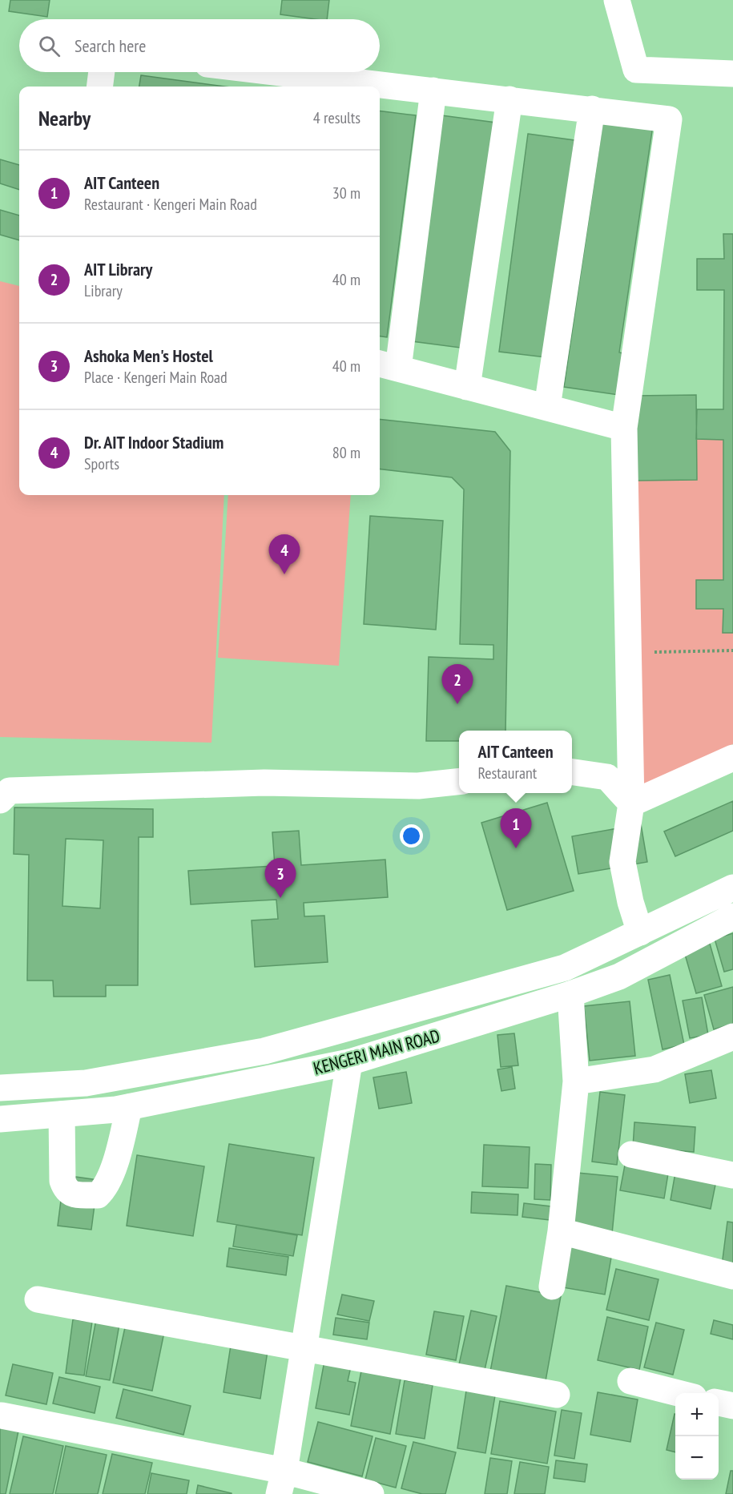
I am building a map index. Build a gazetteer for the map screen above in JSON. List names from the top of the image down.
{
  "streets": {
    "street": ["KENGERI MAIN ROAD"]
  },
  "page": {
    "search": "Search here",
    "heading": ["Nearby", "4 results"],
    "list": [
      {
        "mark": "1",
        "name": "AIT Canteen",
        "note": "Restaurant · Kengeri Main Road",
        "value": "30 m"
      },
      {
        "mark": "2",
        "name": "AIT Library",
        "note": "Library",
        "value": "40 m"
      },
      {
        "mark": "3",
        "name": "Ashoka Men's Hostel",
        "note": "Place · Kengeri Main Road",
        "value": "40 m"
      },
      {
        "mark": "4",
        "name": "Dr. AIT Indoor Stadium",
        "note": "Sports",
        "value": "80 m"
      }
    ],
    "pins": [
      "4",
      "2",
      "1",
      "3"
    ],
    "popup": ["AIT Canteen", "Restaurant"],
    "map_buttons": ["+", "−"]
  }
}
